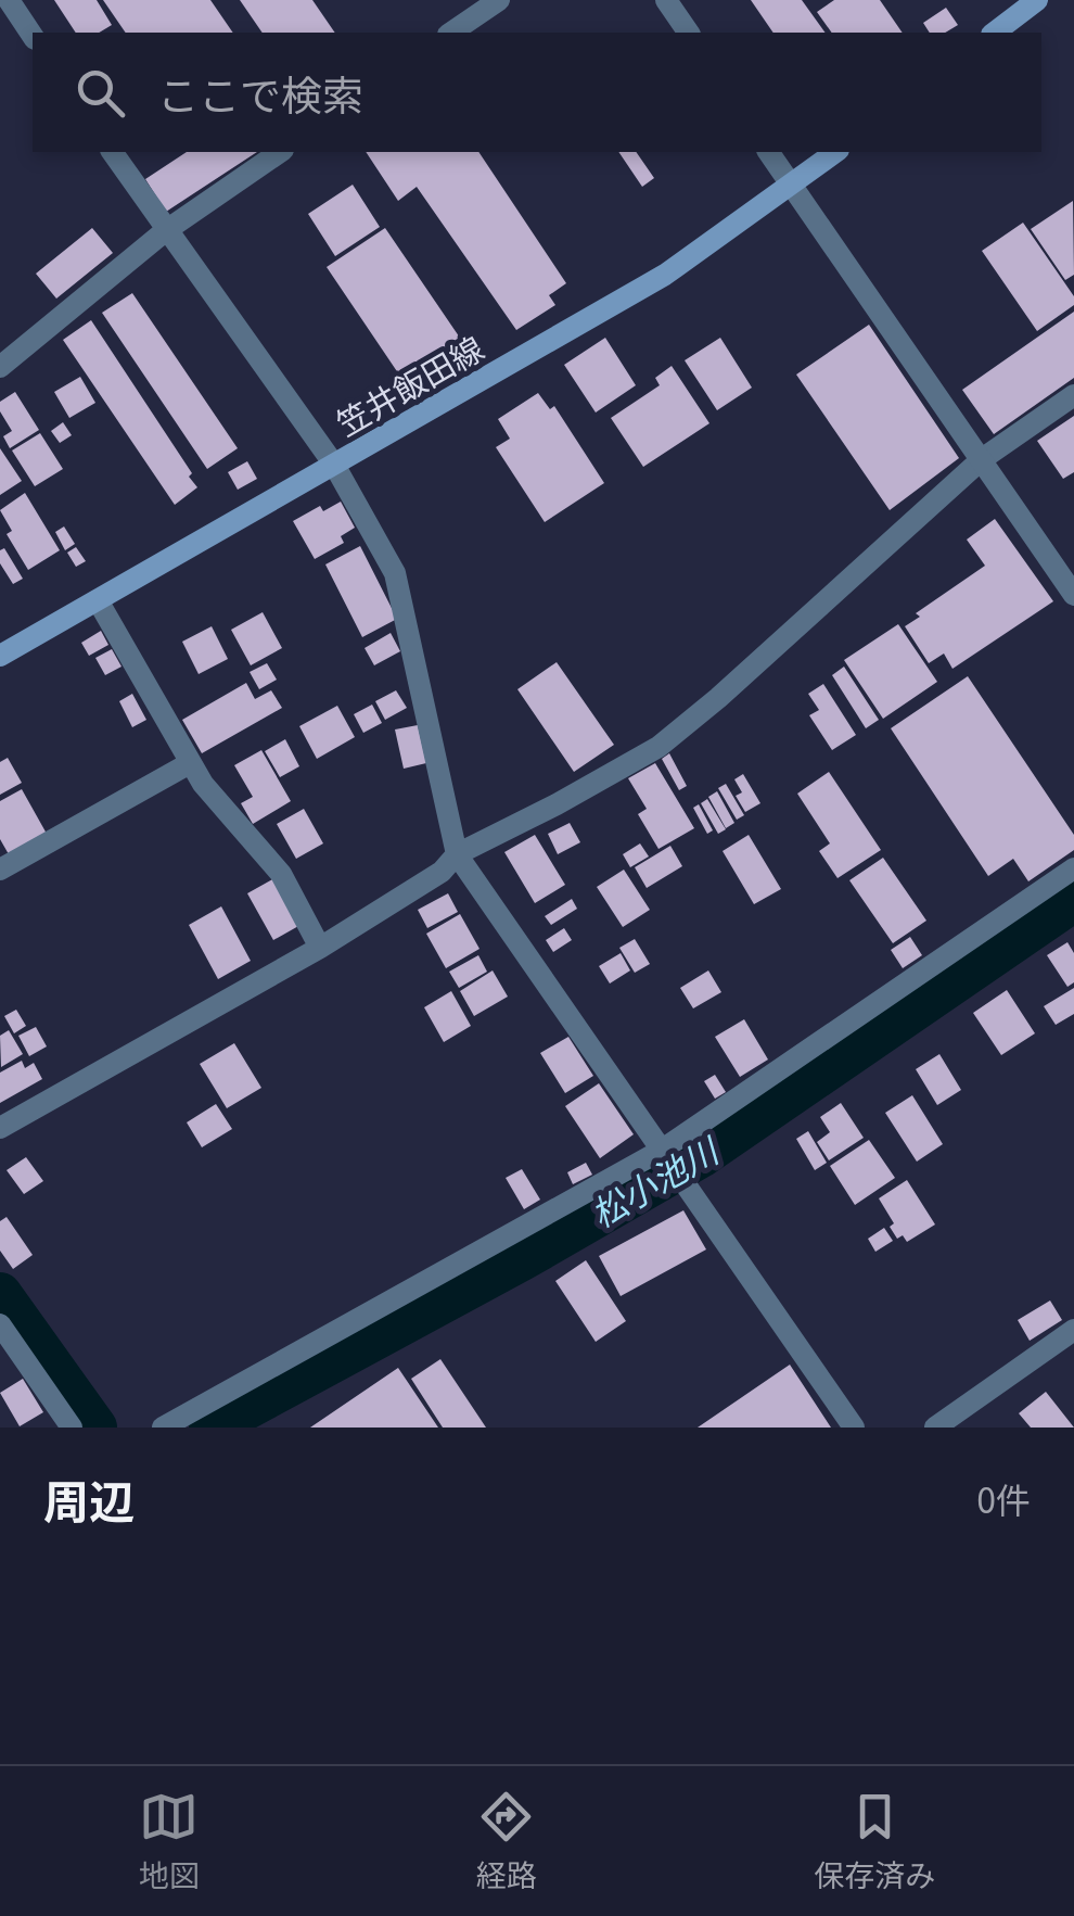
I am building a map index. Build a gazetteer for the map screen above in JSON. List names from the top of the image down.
{
  "streets": {
    "main road": ["笠井飯田線"]
  },
  "water": ["松小池川"],
  "page": {
    "search": "ここで検索",
    "heading": ["周辺", "0件"],
    "nav": ["地図", "経路", "保存済み"]
  }
}
